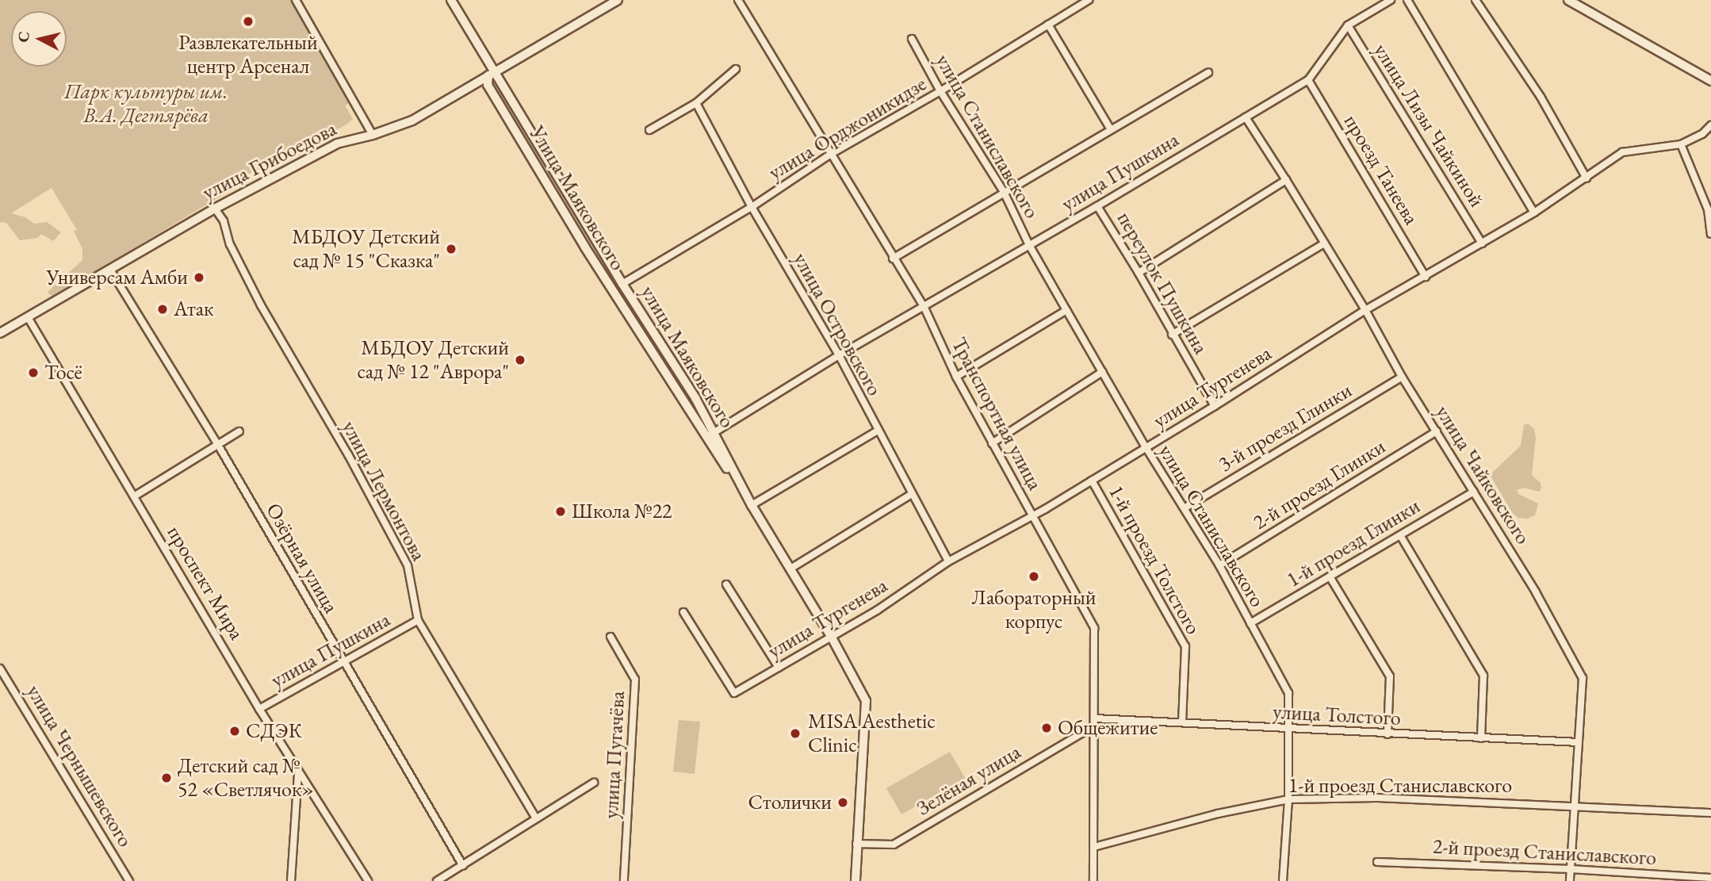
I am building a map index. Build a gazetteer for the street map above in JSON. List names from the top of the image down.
{
  "streets": {
    "street": [
      "улица Лизы Чайкиной",
      "улица Орджоникидзе",
      "улица Станиславского",
      "улица Грибоедова",
      "проезд Танеева",
      "улица Пушкина",
      "Улица Маяковского",
      "переулок Пушкина",
      "улица Островского",
      "улица Маяковского",
      "улица Тургенева",
      "Транспортная улица",
      "3-й проезд Глинки",
      "улица Чайковского",
      "2-й проезд Глинки",
      "улица Лермонтова",
      "1-й проезд Глинки",
      "Озёрная улица",
      "1-й проезд Толстого",
      "проспект Мира",
      "улица Толстого",
      "улица Пугачёва",
      "улица Чернышевского",
      "Зелёная улица",
      "1-й проезд Станиславского",
      "2-й проезд Станиславского"
    ]
  },
  "crossings": [
    ["улица Лизы Чайкиной", "улица Пушкина"],
    ["улица Лизы Чайкиной", "улица Тургенева"],
    ["улица Орджоникидзе", "улица Станиславского"],
    ["улица Орджоникидзе", "улица Островского"],
    ["улица Орджоникидзе", "улица Маяковского"],
    ["улица Орджоникидзе", "Транспортная улица"],
    ["улица Станиславского", "улица Пушкина"],
    ["улица Станиславского", "улица Тургенева"],
    ["улица Станиславского", "3-й проезд Глинки"],
    ["улица Станиславского", "2-й проезд Глинки"],
    ["улица Станиславского", "1-й проезд Глинки"],
    ["улица Станиславского", "улица Толстого"],
    ["улица Станиславского", "1-й проезд Станиславского"],
    ["улица Грибоедова", "Улица Маяковского"],
    ["улица Грибоедова", "улица Маяковского"],
    ["улица Грибоедова", "улица Лермонтова"],
    ["улица Грибоедова", "Озёрная улица"],
    ["улица Грибоедова", "проспект Мира"],
    ["проезд Танеева", "улица Пушкина"],
    ["проезд Танеева", "улица Тургенева"],
    ["улица Пушкина", "Улица Маяковского"],
    ["улица Пушкина", "переулок Пушкина"],
    ["улица Пушкина", "улица Островского"],
    ["улица Пушкина", "улица Маяковского"],
    ["улица Пушкина", "Транспортная улица"],
    ["улица Пушкина", "улица Чайковского"],
    ["улица Пушкина", "улица Лермонтова"],
    ["улица Пушкина", "Озёрная улица"],
    ["улица Пушкина", "проспект Мира"],
    ["Улица Маяковского", "улица Маяковского"],
    ["переулок Пушкина", "улица Тургенева"],
    ["улица Островского", "улица Тургенева"],
    ["улица Маяковского", "улица Тургенева"],
    ["улица Маяковского", "Зелёная улица"],
    ["улица Тургенева", "Транспортная улица"],
    ["улица Тургенева", "улица Чайковского"],
    ["улица Тургенева", "1-й проезд Толстого"],
    ["Транспортная улица", "улица Толстого"],
    ["Транспортная улица", "Зелёная улица"],
    ["Транспортная улица", "1-й проезд Станиславского"],
    ["3-й проезд Глинки", "улица Чайковского"],
    ["улица Чайковского", "2-й проезд Глинки"],
    ["улица Чайковского", "1-й проезд Глинки"],
    ["улица Чайковского", "улица Толстого"],
    ["улица Чайковского", "1-й проезд Станиславского"],
    ["улица Чайковского", "2-й проезд Станиславского"],
    ["1-й проезд Толстого", "улица Толстого"]
  ],
  "parks": ["Парк культуры им. В.А. Дегтярёва"],
  "places": [
    "Развлекательный центр Арсенал",
    "МБДОУ Детский сад № 15 \"Сказка\"",
    "Универсам Амби",
    "Атак",
    "МБДОУ Детский сад № 12 \"Аврора\"",
    "Тосё",
    "Школа №22",
    "Лабораторный корпус",
    "Общежитие",
    "СДЭК",
    "MISA Aesthetic Clinic",
    "Детский сад № 52 «Светлячок»",
    "Столички"
  ],
  "north": "left"
}
